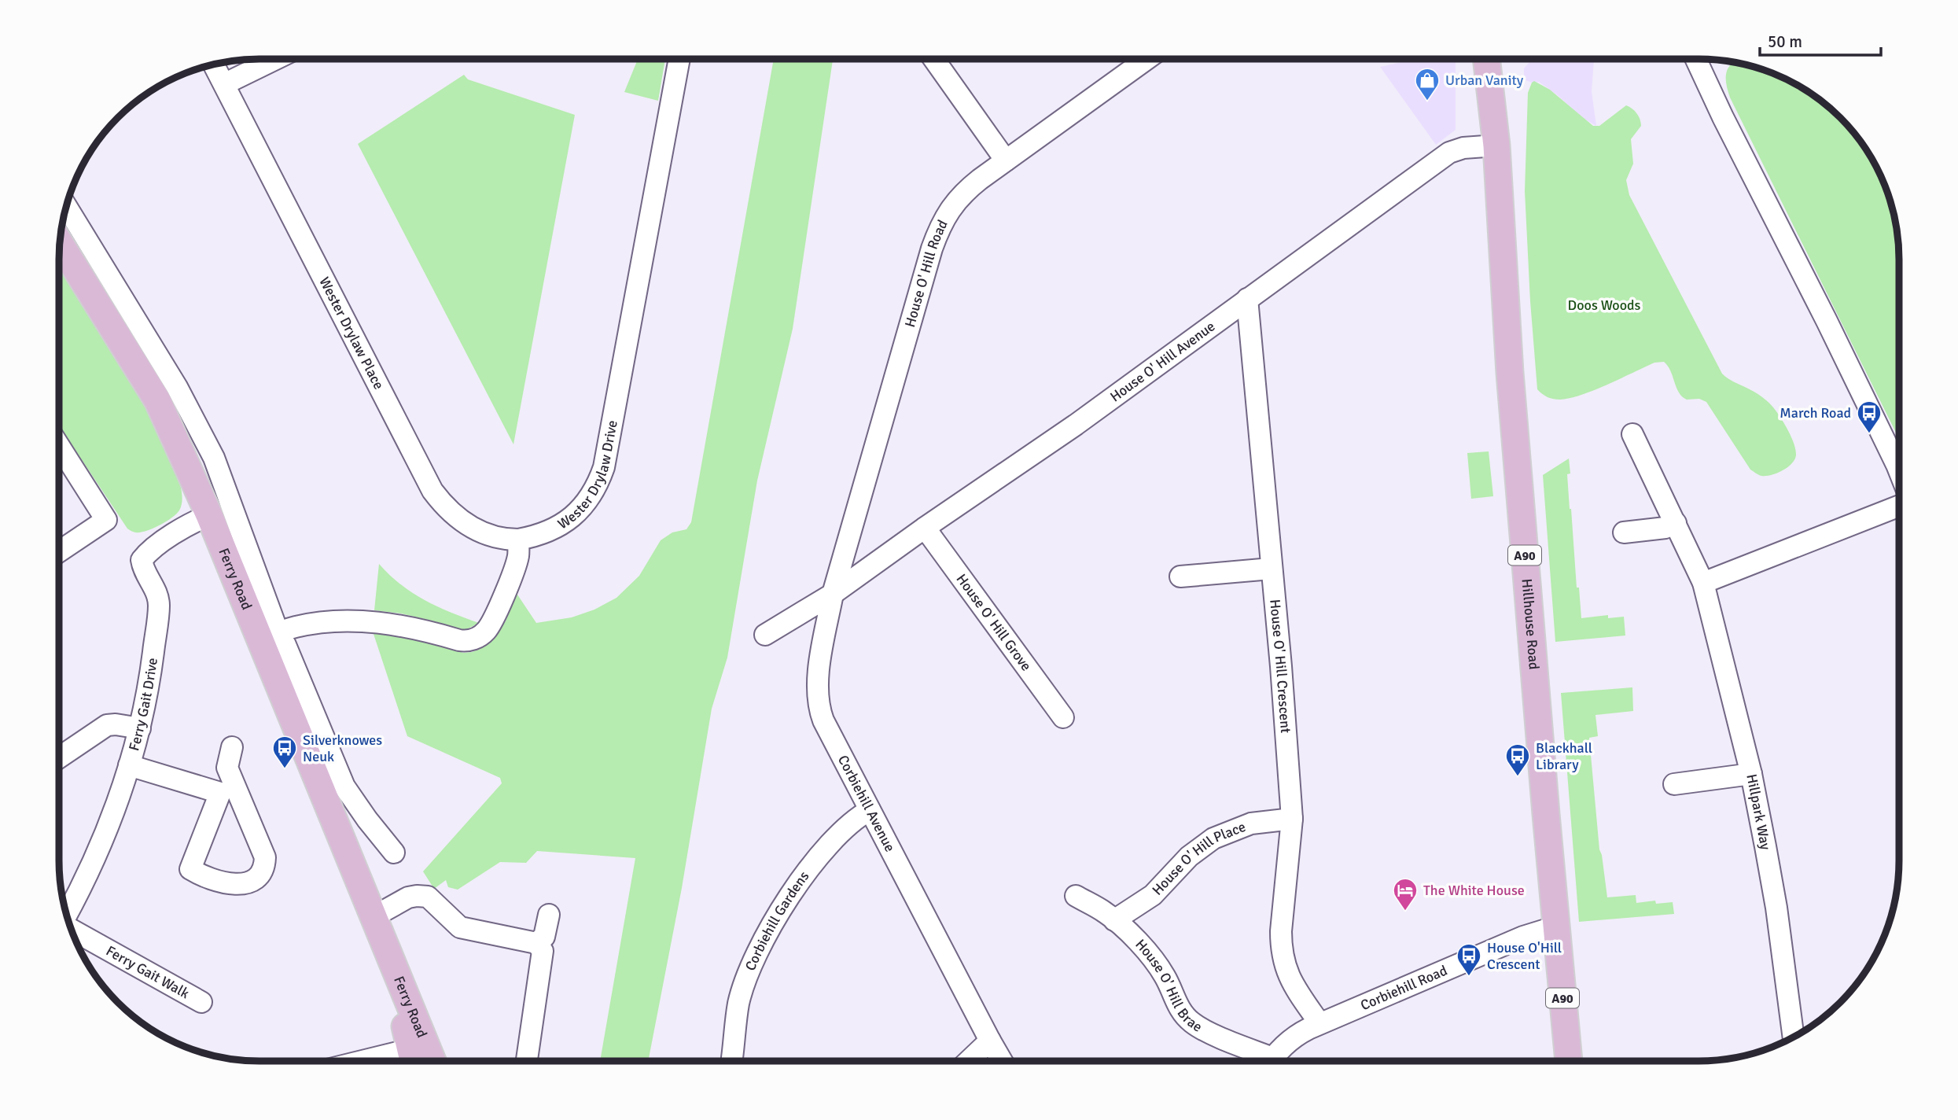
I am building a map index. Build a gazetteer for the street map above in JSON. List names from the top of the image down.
{
  "streets": {
    "main road": ["A90", "Ferry Road", "Hillhouse Road"],
    "street": [
      "House O' Hill Road",
      "Wester Drylaw Place",
      "House O' Hill Avenue",
      "Wester Drylaw Drive",
      "House O' Hill Grove",
      "House O' Hill Crescent",
      "Ferry Gait Drive",
      "Corbiehill Avenue",
      "Hillpark Way",
      "House O' Hill Place",
      "Corbiehill Gardens",
      "Ferry Gait Walk",
      "House O' Hill Brae",
      "Corbiehill Road"
    ]
  },
  "crossings": [
    ["House O' Hill Road", "House O' Hill Avenue"],
    ["House O' Hill Road", "Corbiehill Avenue"],
    ["Wester Drylaw Place", "Wester Drylaw Drive"],
    ["House O' Hill Avenue", "House O' Hill Grove"],
    ["House O' Hill Avenue", "Hillhouse Road"],
    ["House O' Hill Avenue", "House O' Hill Crescent"],
    ["House O' Hill Avenue", "Corbiehill Avenue"],
    ["Ferry Road", "Ferry Gait Drive"],
    ["Hillhouse Road", "Corbiehill Road"],
    ["House O' Hill Crescent", "House O' Hill Place"],
    ["House O' Hill Crescent", "Corbiehill Road"],
    ["Corbiehill Avenue", "Corbiehill Gardens"],
    ["House O' Hill Place", "House O' Hill Brae"]
  ],
  "parks": ["Doos Woods"],
  "places": {
    "shop": ["Urban Vanity"],
    "bus stop": [
      "March Road",
      "Silverknowes Neuk",
      "Blackhall Library",
      "House O'Hill Crescent"
    ],
    "hotel": ["The White House"]
  },
  "scale_bar": "50 m"
}
